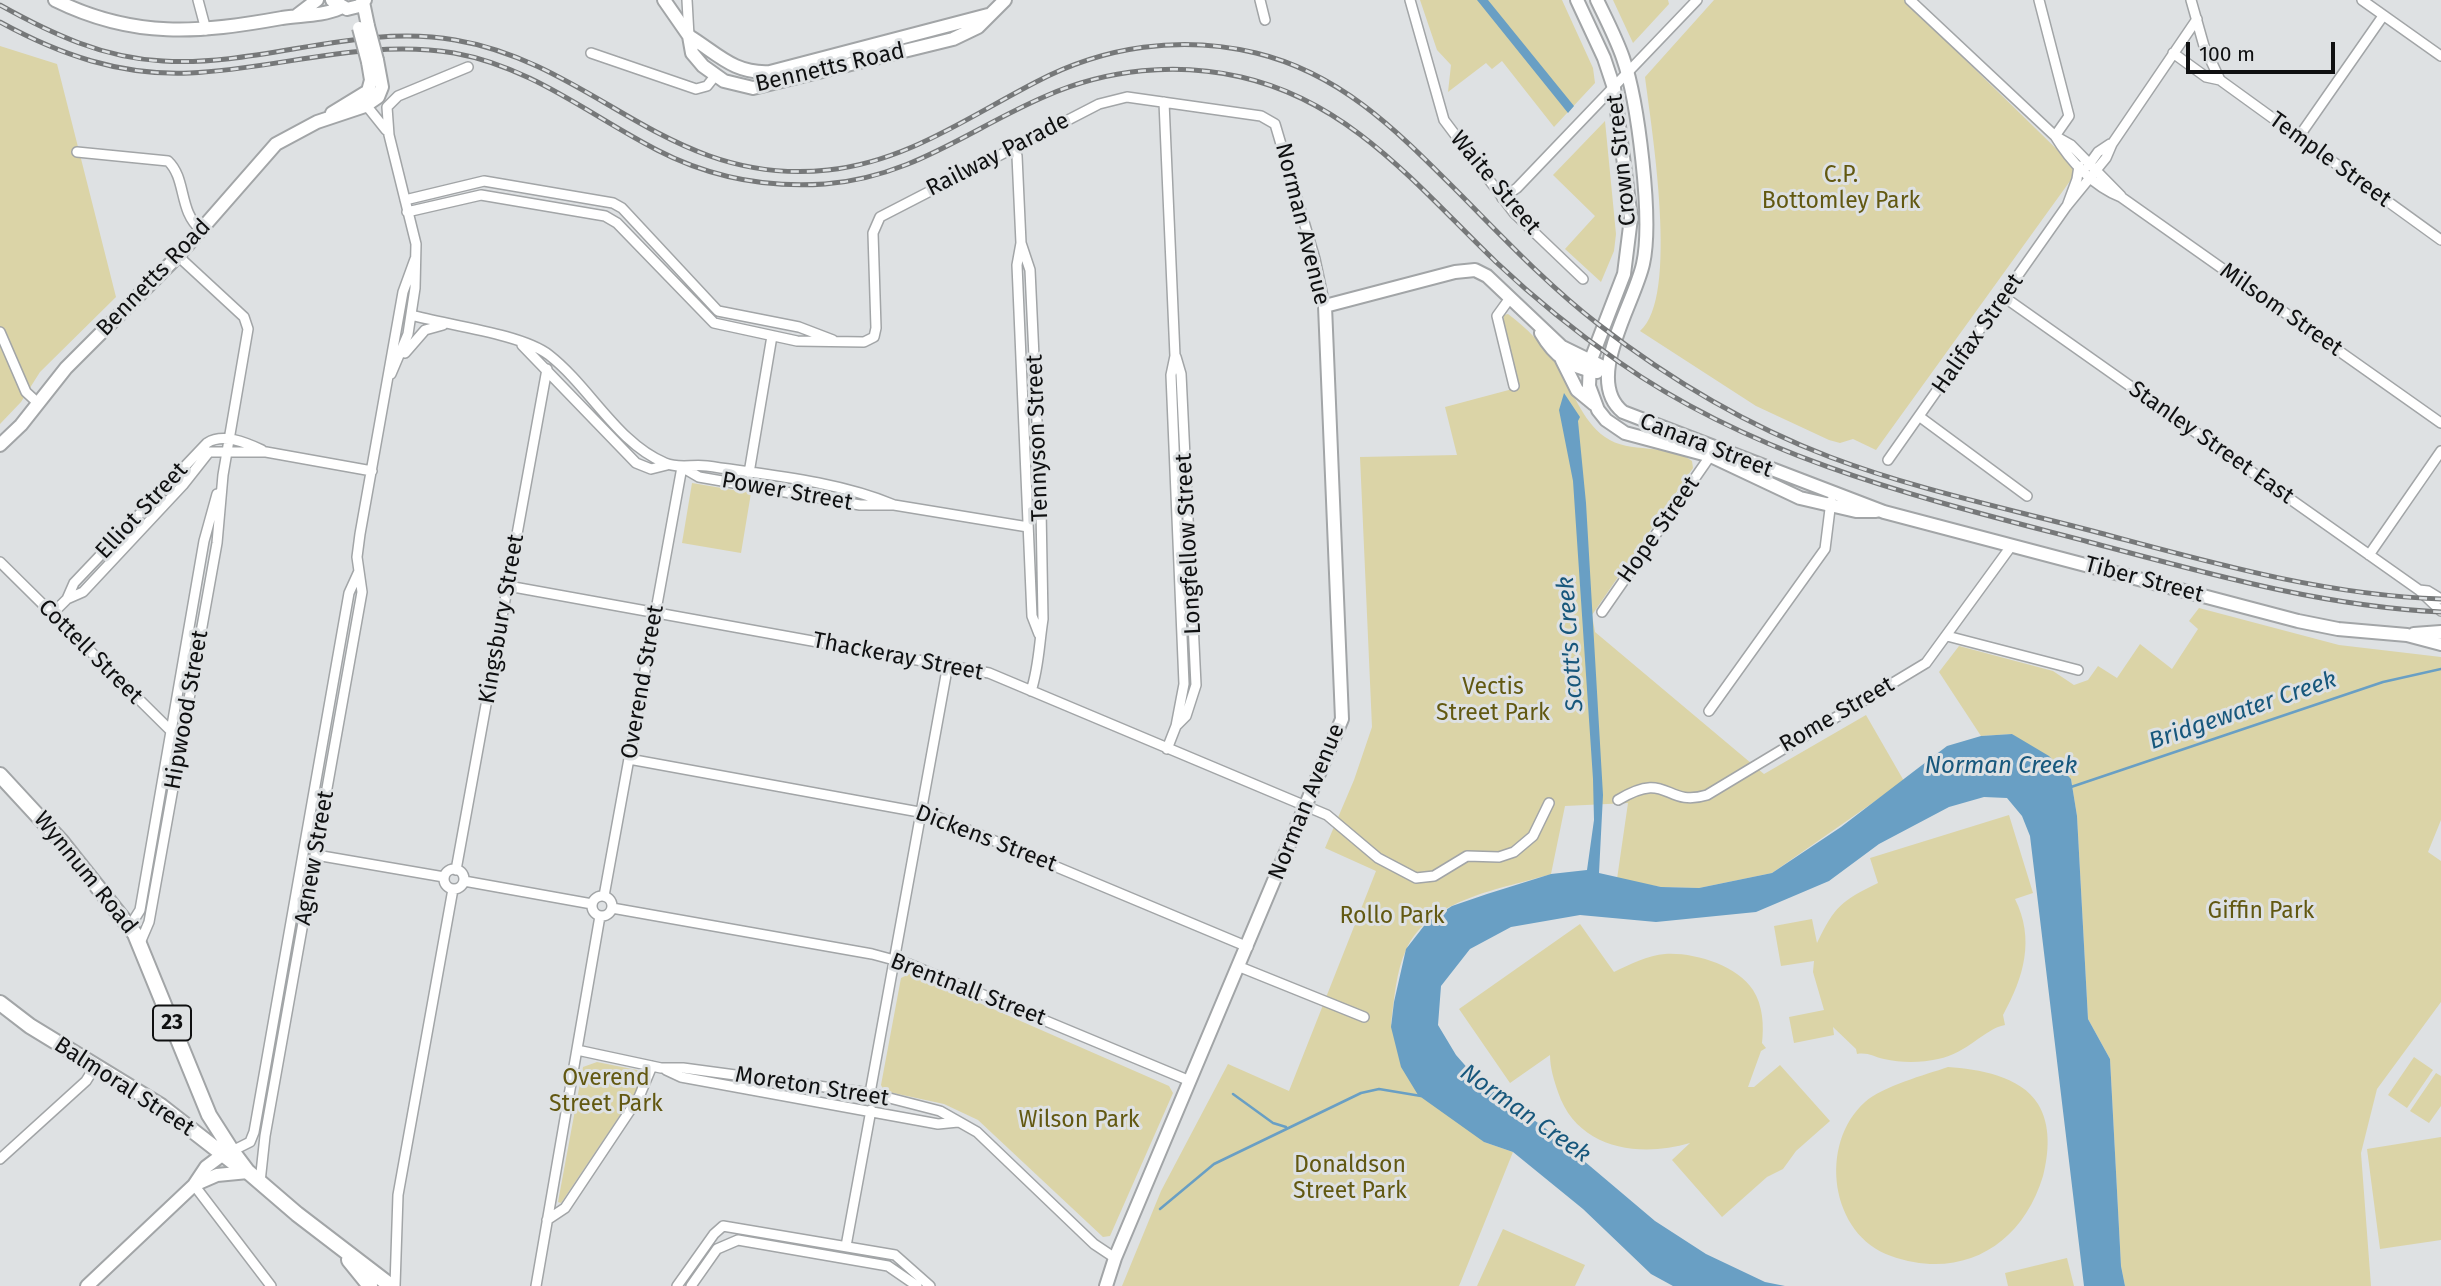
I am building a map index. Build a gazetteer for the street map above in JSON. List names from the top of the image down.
{
  "streets": {
    "main road": [
      "Bennetts Road",
      "Crown Street",
      "Norman Avenue",
      "Canara Street",
      "Tiber Street",
      "Wynnum Road",
      "23",
      "Balmoral Street"
    ],
    "street": [
      "Railway Parade",
      "Temple Street",
      "Waite Street",
      "Milsom Street",
      "Halifax Street",
      "Tennyson Street",
      "Stanley Street East",
      "Power Street",
      "Elliot Street",
      "Hope Street",
      "Longfellow Street",
      "Kingsbury Street",
      "Cottell Street",
      "Thackeray Street",
      "Overend Street",
      "Hipwood Street",
      "Rome Street",
      "Dickens Street",
      "Agnew Street",
      "Brentnall Street",
      "Moreton Street"
    ]
  },
  "crossings": [
    ["Bennetts Road", "Hipwood Street"],
    ["Bennetts Road", "Agnew Street"],
    ["Railway Parade", "Norman Avenue"],
    ["Railway Parade", "Tennyson Street"],
    ["Railway Parade", "Longfellow Street"],
    ["Railway Parade", "Agnew Street"],
    ["Crown Street", "Canara Street"],
    ["Temple Street", "Halifax Street"],
    ["Norman Avenue", "Thackeray Street"],
    ["Norman Avenue", "Dickens Street"],
    ["Norman Avenue", "Brentnall Street"],
    ["Norman Avenue", "Moreton Street"],
    ["Milsom Street", "Halifax Street"],
    ["Halifax Street", "Stanley Street East"],
    ["Tennyson Street", "Power Street"],
    ["Tennyson Street", "Thackeray Street"],
    ["Canara Street", "Hope Street"],
    ["Canara Street", "Tiber Street"],
    ["Power Street", "Kingsbury Street"],
    ["Power Street", "Overend Street"],
    ["Power Street", "Agnew Street"],
    ["Elliot Street", "Cottell Street"],
    ["Elliot Street", "Hipwood Street"],
    ["Longfellow Street", "Thackeray Street"],
    ["Tiber Street", "Rome Street"],
    ["Kingsbury Street", "Thackeray Street"],
    ["Cottell Street", "Hipwood Street"],
    ["Thackeray Street", "Overend Street"],
    ["Overend Street", "Dickens Street"],
    ["Overend Street", "Brentnall Street"],
    ["Hipwood Street", "Wynnum Road"],
    ["Agnew Street", "23"],
    ["Agnew Street", "Balmoral Street"],
    ["Wynnum Road", "Balmoral Street"],
    ["23", "Balmoral Street"]
  ],
  "water": ["Scott's Creek", "Bridgewater Creek", "Norman Creek"],
  "parks": [
    "C.P. Bottomley Park",
    "Vectis Street Park",
    "Giffin Park",
    "Rollo Park",
    "Overend Street Park",
    "Wilson Park",
    "Donaldson Street Park"
  ],
  "scale_bar": "100 m"
}
